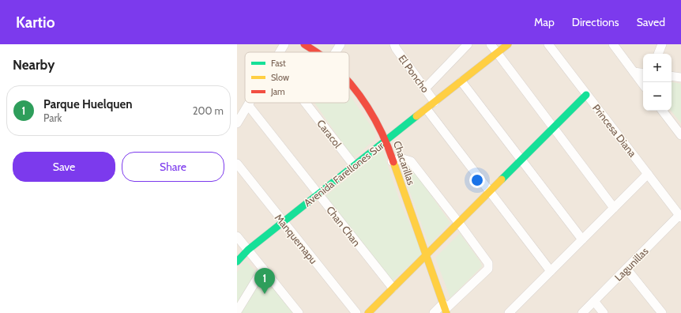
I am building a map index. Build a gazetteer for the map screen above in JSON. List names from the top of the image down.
{
  "streets": {
    "street": [
      "El Poncho",
      "Princesa Diana",
      "Caracol",
      "Chacarillas",
      "Avenida Farellones Sur",
      "Chan Chan",
      "Manquemapu",
      "Lagunillas"
    ]
  },
  "crossings": [
    ["El Poncho", "Avenida Farellones Sur"],
    ["Princesa Diana", "Lagunillas"],
    ["Caracol", "Avenida Farellones Sur"],
    ["Chacarillas", "Avenida Farellones Sur"],
    ["Avenida Farellones Sur", "Chan Chan"],
    ["Avenida Farellones Sur", "Manquemapu"]
  ],
  "legend": ["Fast", "Slow", "Jam"],
  "page": {
    "header": "Kartio",
    "nav": ["Map", "Directions", "Saved"],
    "heading": "Nearby",
    "map_buttons": ["+", "−"],
    "list": [
      {
        "mark": "1",
        "name": "Parque Huelquen",
        "note": "Park",
        "value": "200 m"
      }
    ],
    "buttons": ["Save", "Share"],
    "pins": "1"
  }
}
